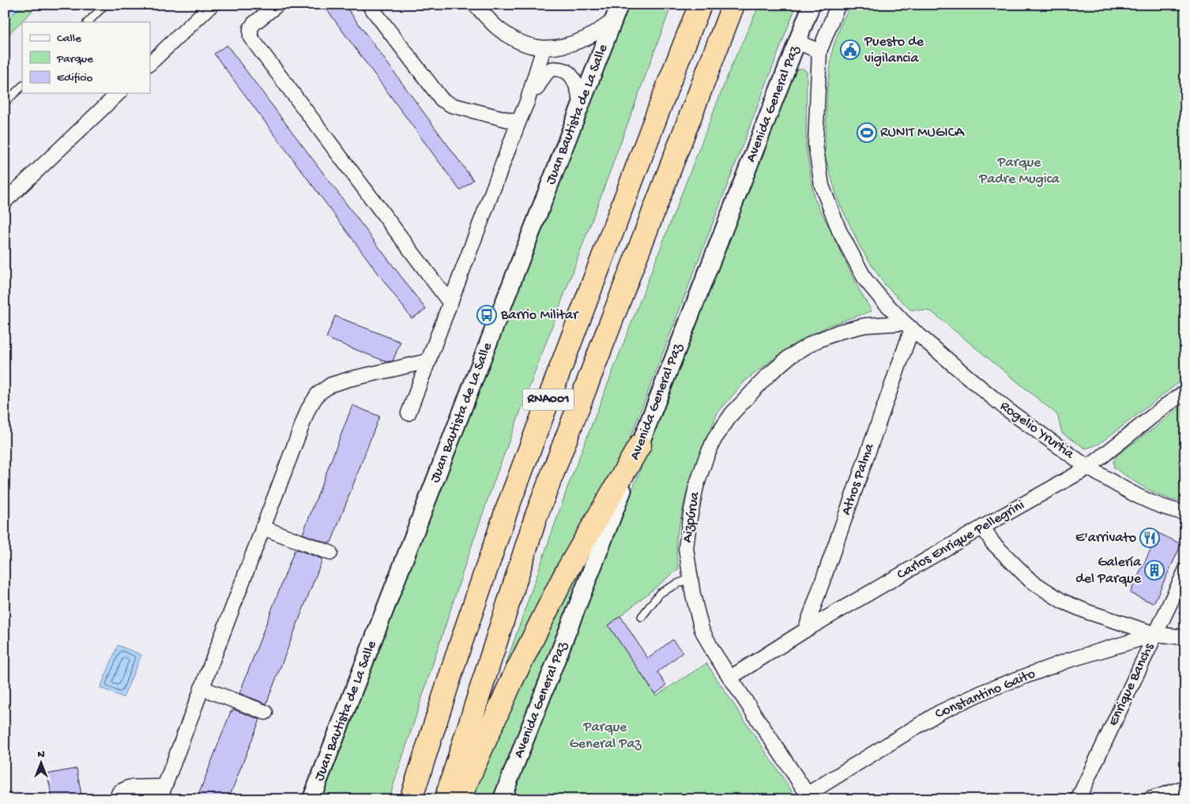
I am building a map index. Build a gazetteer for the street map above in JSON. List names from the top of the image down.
{
  "streets": {
    "highway": ["RNA001"],
    "street": [
      "Avenida General Paz",
      "Juan Bautista de La Salle",
      "Rogelio Yrurtia",
      "Athos Palma",
      "Aizpúrua",
      "Carlos Enrique Pellegrini",
      "Enrique Banchs",
      "Constantino Gaito"
    ]
  },
  "crossings": [
    ["Rogelio Yrurtia", "Athos Palma"],
    ["Rogelio Yrurtia", "Aizpúrua"],
    ["Rogelio Yrurtia", "Carlos Enrique Pellegrini"],
    ["Athos Palma", "Aizpúrua"],
    ["Athos Palma", "Carlos Enrique Pellegrini"],
    ["Aizpúrua", "Carlos Enrique Pellegrini"],
    ["Aizpúrua", "Constantino Gaito"],
    ["Enrique Banchs", "Constantino Gaito"]
  ],
  "parks": ["Parque Padre Mugica", "Parque General Paz"],
  "places": {
    "public building": ["Puesto de vigilancia"],
    "sports": ["RUNIT MUGICA"],
    "bus stop": ["Barrio Militar"],
    "restaurant": ["E'arrivato"],
    "building": ["Galería del Parque"]
  },
  "legend": ["Calle", "Parque", "Edificio"],
  "north": "top"
}
